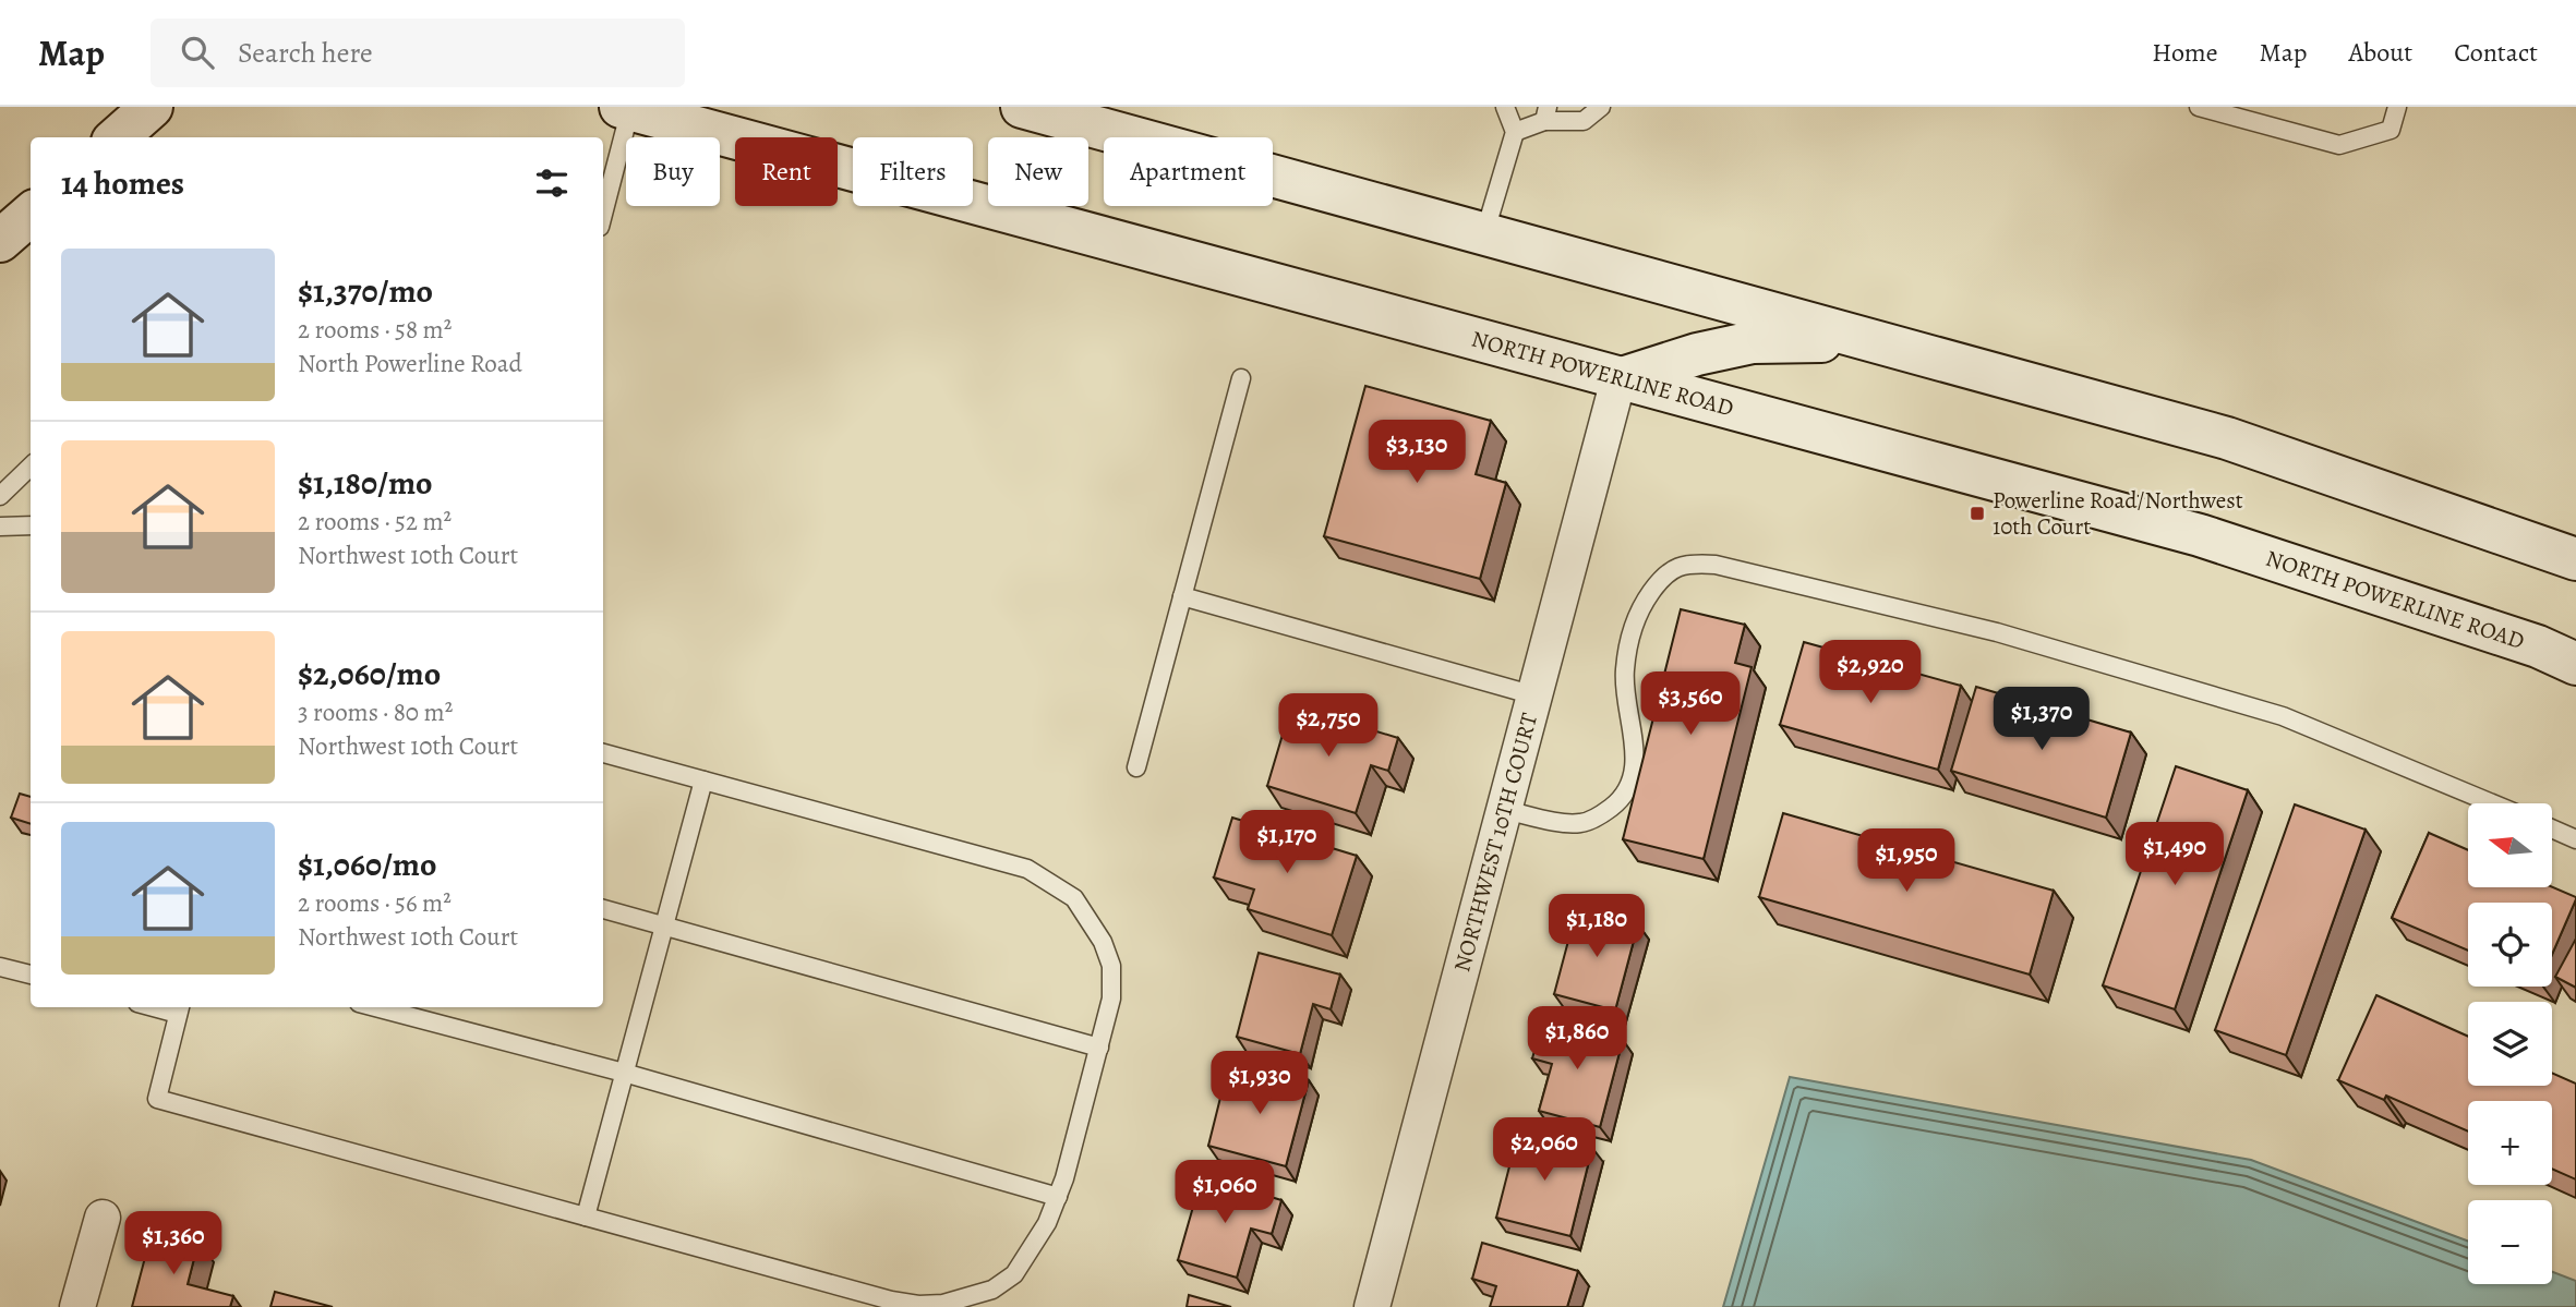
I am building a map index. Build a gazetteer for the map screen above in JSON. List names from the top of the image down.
{
  "streets": {
    "main road": ["NORTH POWERLINE ROAD"],
    "street": ["NORTHWEST 10TH COURT"]
  },
  "crossings": [
    ["NORTH POWERLINE ROAD", "NORTHWEST 10TH COURT"]
  ],
  "places": {
    "transit": ["Powerline Road/Northwest 10th Court"]
  },
  "north": "left",
  "page": {
    "header": "Map",
    "search": "Search here",
    "nav": [
      "Home",
      "Map",
      "About",
      "Contact"
    ],
    "chip": [
      "Buy",
      "Rent",
      "Filters",
      "New",
      "Apartment"
    ],
    "heading": "14 homes",
    "list": [
      {
        "name": "$1,370/mo",
        "note": "2 rooms · 58 m² · North Powerline Road"
      },
      {
        "name": "$1,180/mo",
        "note": "2 rooms · 52 m² · Northwest 10th Court"
      },
      {
        "name": "$2,060/mo",
        "note": "3 rooms · 80 m² · Northwest 10th Court"
      },
      {
        "name": "$1,060/mo",
        "note": "2 rooms · 56 m² · Northwest 10th Court"
      }
    ],
    "price": [
      "$3,130",
      "$2,920",
      "$3,560",
      "$1,370",
      "$2,750",
      "$1,170",
      "$1,490",
      "$1,950",
      "$1,180",
      "$1,860",
      "$1,930",
      "$2,060",
      "$1,060",
      "$1,360"
    ],
    "map_buttons": ["+", "−"]
  }
}
